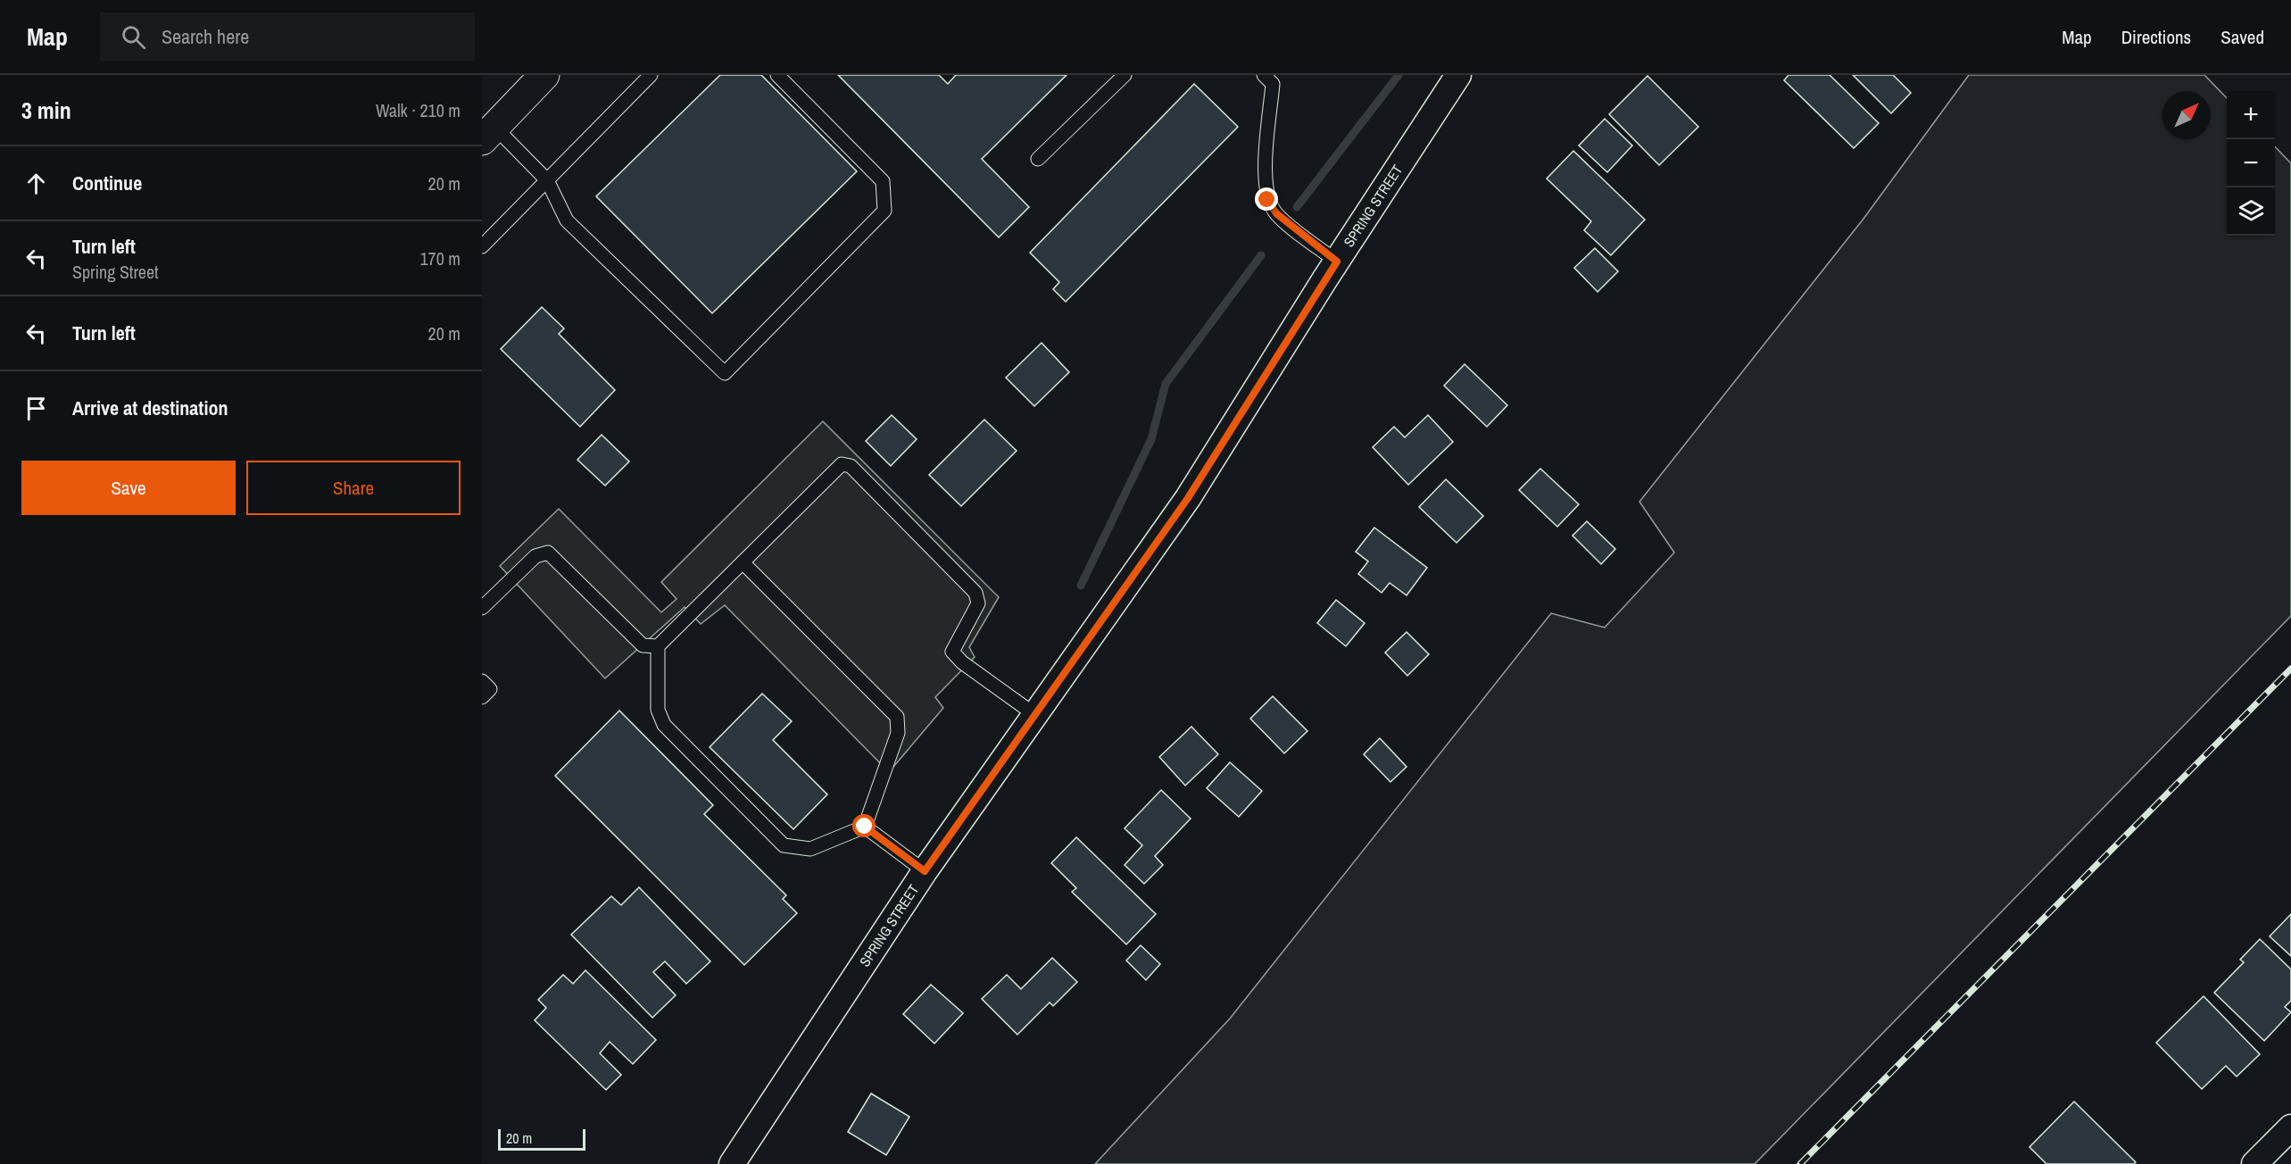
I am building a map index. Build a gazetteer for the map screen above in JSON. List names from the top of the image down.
{
  "streets": {
    "street": ["SPRING STREET"]
  },
  "scale_bar": "20 m",
  "north": "top right",
  "page": {
    "header": "Map",
    "search": "Search here",
    "nav": ["Map", "Directions", "Saved"],
    "heading": ["3 min", "Walk · 210 m"],
    "map_buttons": ["+", "−"],
    "list": [
      ["Continue", "20 m"],
      ["Turn left", "Spring Street", "170 m"],
      ["Turn left", "20 m"],
      "Arrive at destination"
    ],
    "buttons": ["Save", "Share"],
    "scale": "20 m"
  }
}
